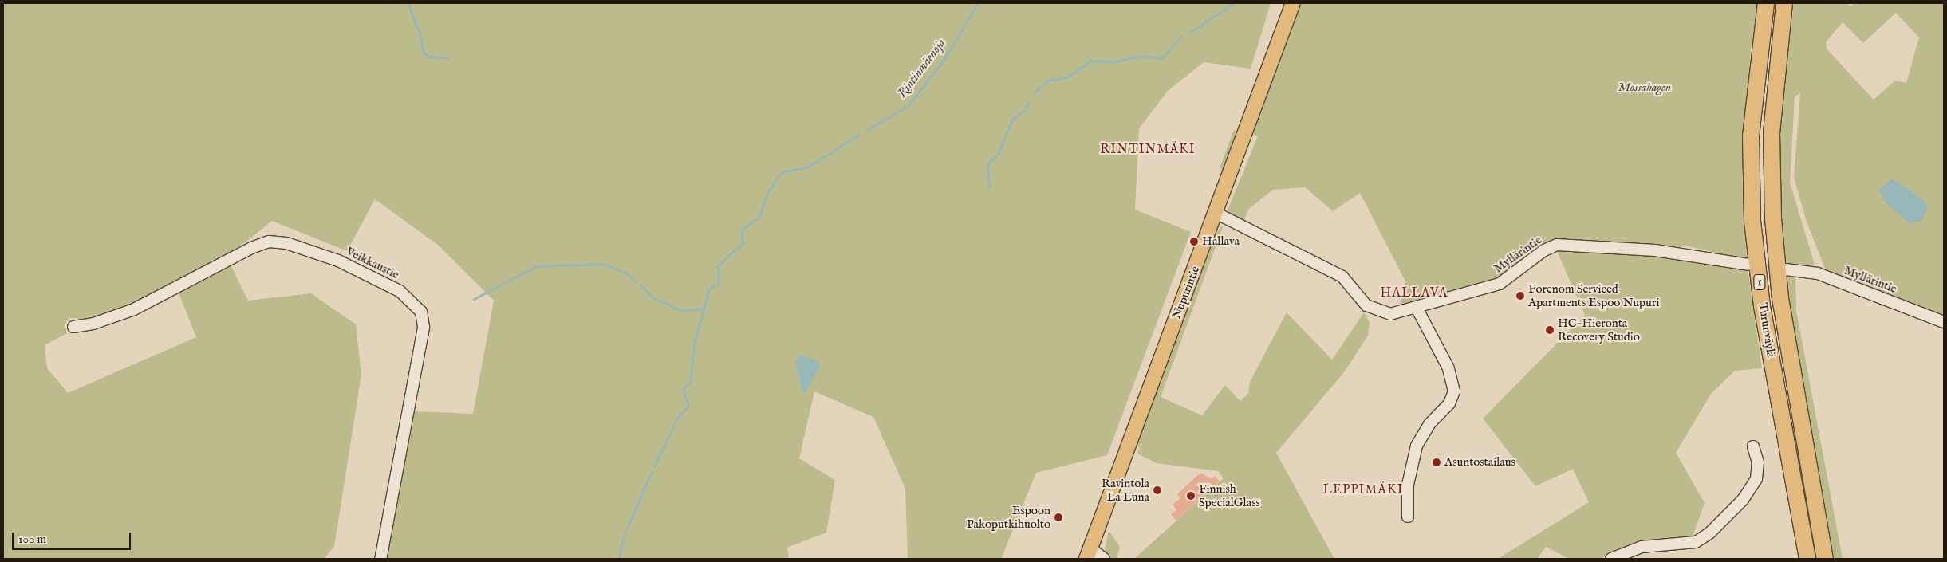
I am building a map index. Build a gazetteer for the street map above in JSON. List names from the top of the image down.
{
  "streets": {
    "highway": ["1", "Turunväylä"],
    "main road": ["Nupurintie"],
    "street": ["Myllärintie", "Veikkaustie"]
  },
  "crossings": [
    ["Myllärintie", "Nupurintie"]
  ],
  "districts": ["RINTINMÄKI", "HALLAVA", "LEPPIMÄKI"],
  "water": ["Rintinmäenoja"],
  "parks": ["Mossahagen"],
  "places": [
    "Hallava",
    "Forenom Serviced Apartments Espoo Nupuri",
    "HC-Hieronta Recovery Studio",
    "Asuntostailaus",
    "Ravintola La Luna",
    "Finnish SpecialGlass",
    "Espoon Pakoputkihuolto"
  ],
  "scale_bar": "100 m"
}
